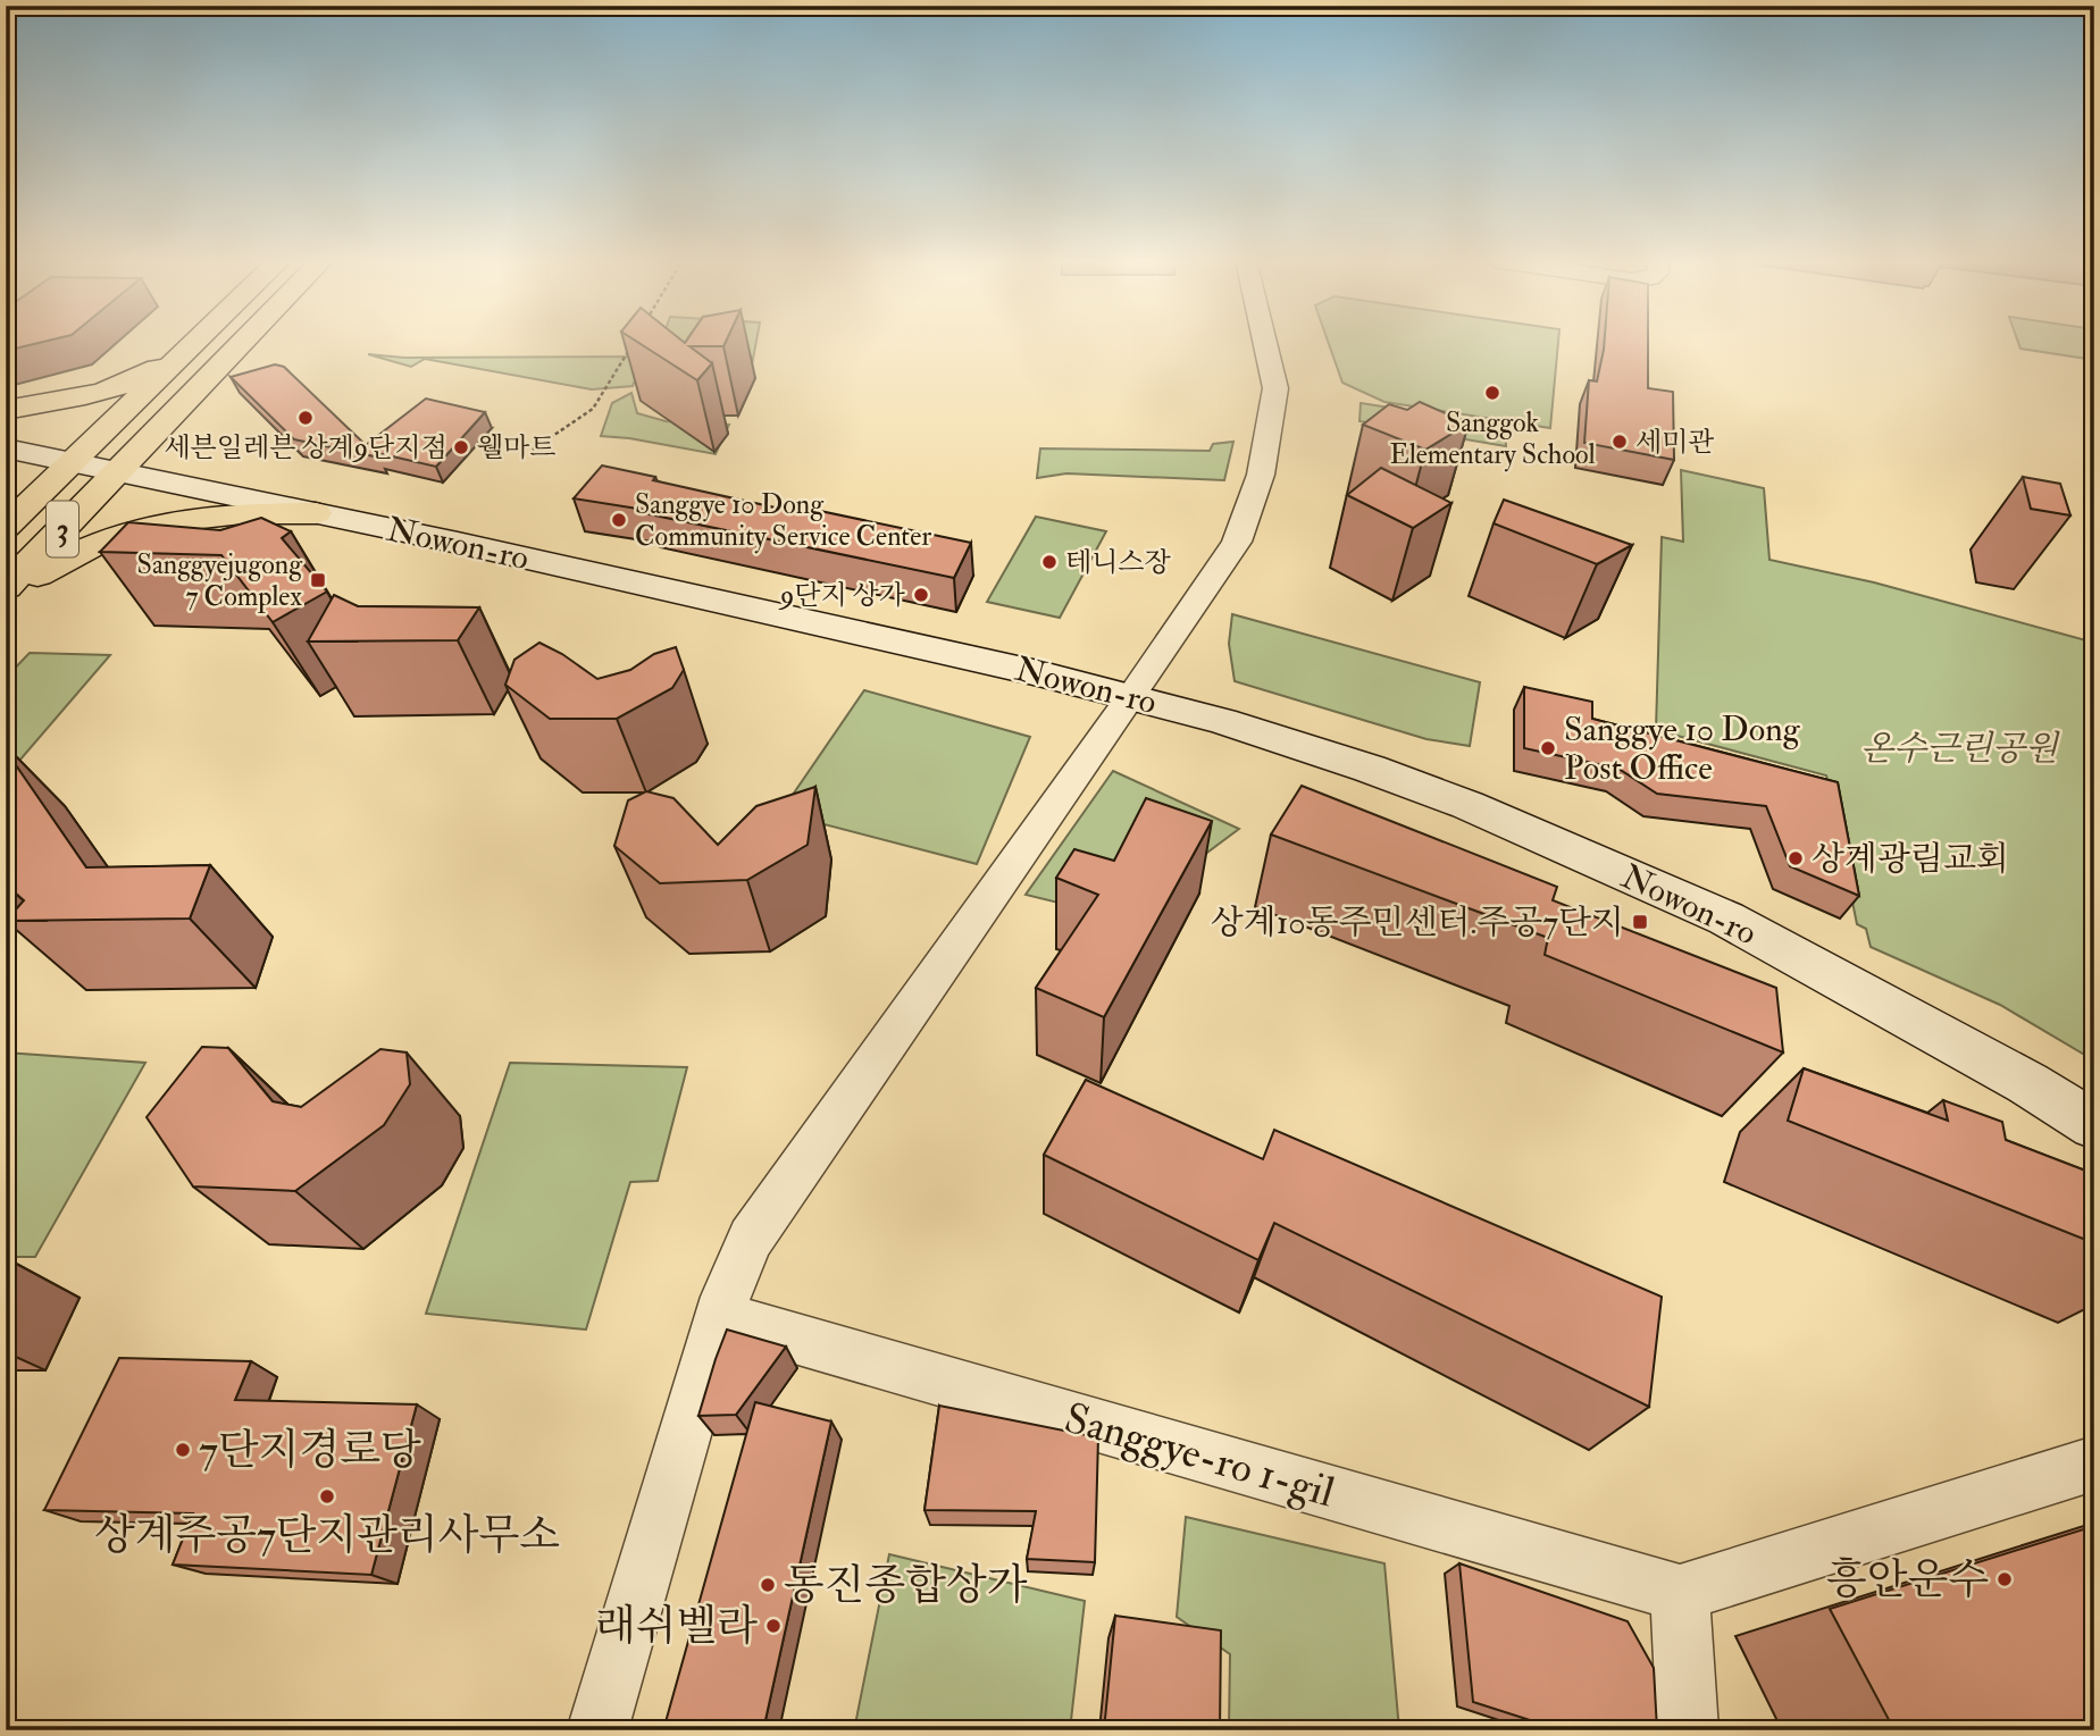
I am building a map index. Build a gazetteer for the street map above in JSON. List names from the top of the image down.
{
  "streets": {
    "main road": ["3", "Nowon-ro"],
    "street": ["Sanggye-ro 1-gil"]
  },
  "crossings": [
    ["3", "Nowon-ro"]
  ],
  "parks": ["온수근린공원"],
  "places": {
    "other": [
      "Sanggok Elementary School",
      "세븐일레븐 상계9단지점",
      "세미관",
      "웰마트",
      "Sanggye 10 Dong Community Service Center",
      "테니스장",
      "9단지 상가",
      "Sanggye 10 Dong Post Office",
      "상계광림교회",
      "7단지경로당",
      "상계주공7단지관리사무소",
      "흥안운수",
      "동진종합상가",
      "래쉬벨라"
    ],
    "transit": ["Sanggyejugong 7 Complex", "상계10동주민센터.주공7단지"]
  }
}
